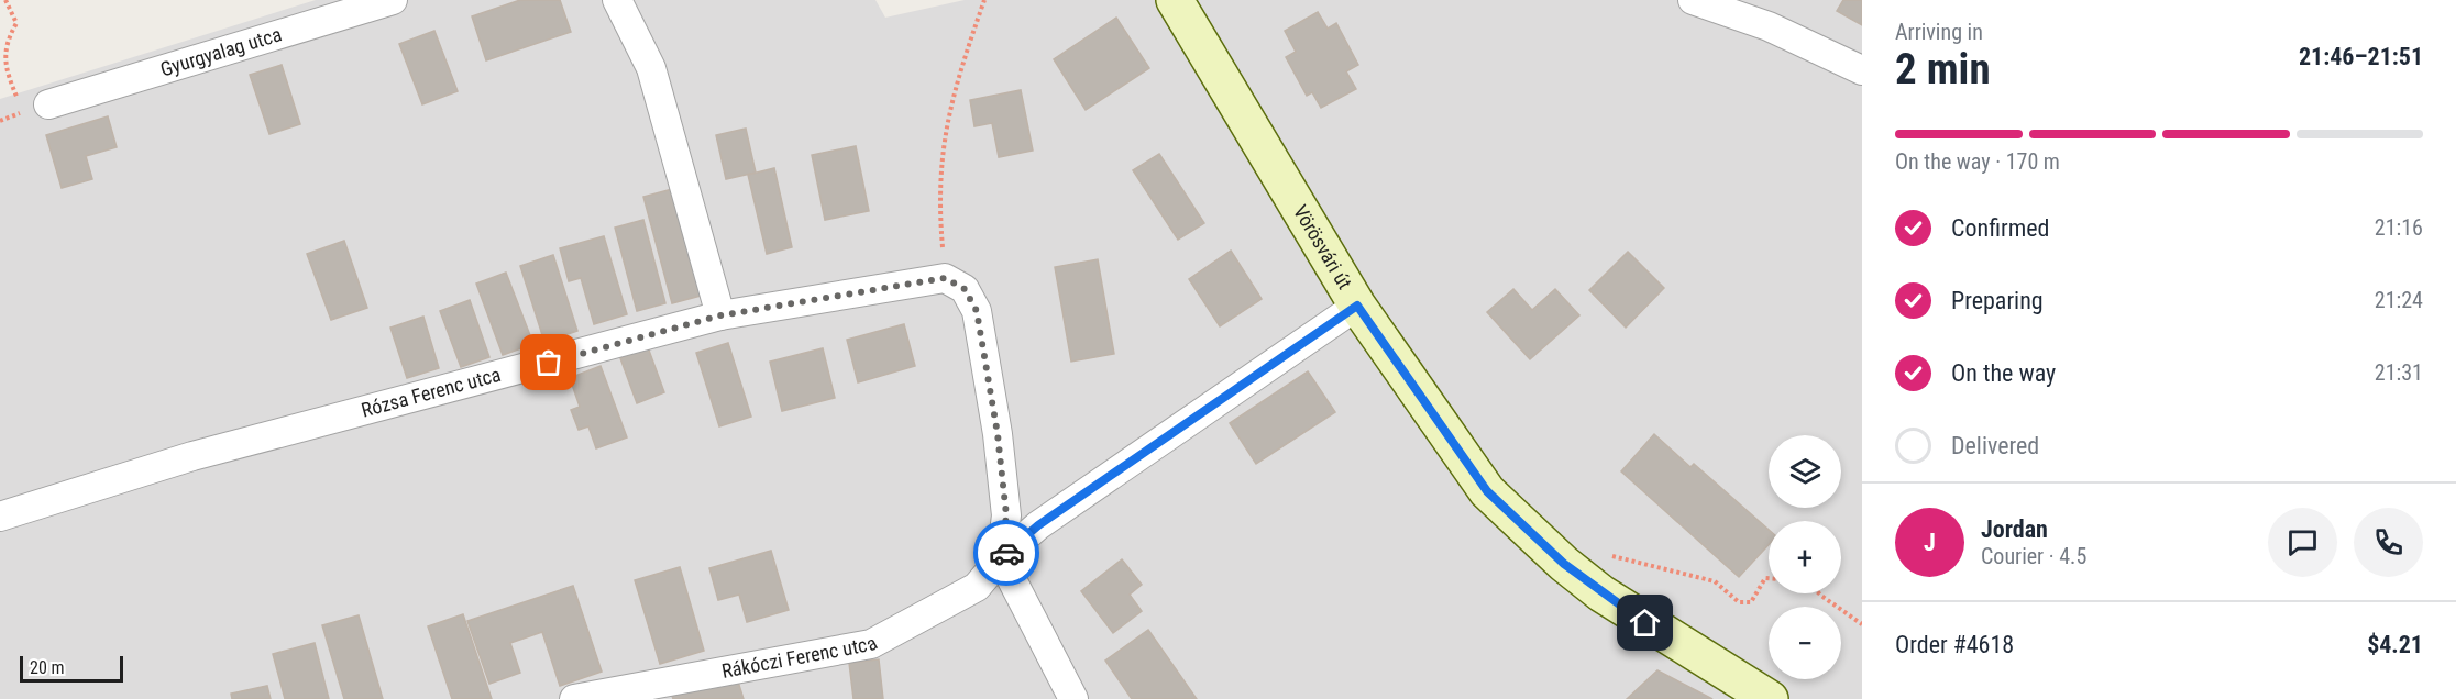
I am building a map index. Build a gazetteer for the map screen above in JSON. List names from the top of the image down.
{
  "streets": {
    "main road": ["Vörösvári út"],
    "street": ["Gyurgyalag utca", "Rózsa Ferenc utca", "Rákóczi Ferenc utca"]
  },
  "crossings": [
    ["Vörösvári út", "Rákóczi Ferenc utca"]
  ],
  "scale_bar": "20 m",
  "page": {
    "heading": ["2 min", "Arriving in", "21:46–21:51"],
    "panel": [
      "Jordan",
      "Courier · 4.5",
      "Order #4618",
      "$4.21"
    ],
    "bar": "On the way · 170 m",
    "list": [
      ["Confirmed", "21:16"],
      ["Preparing", "21:24"],
      ["On the way", "21:31"],
      "Delivered"
    ],
    "map_buttons": ["+", "−"],
    "round": "J",
    "scale": "20 m"
  }
}
